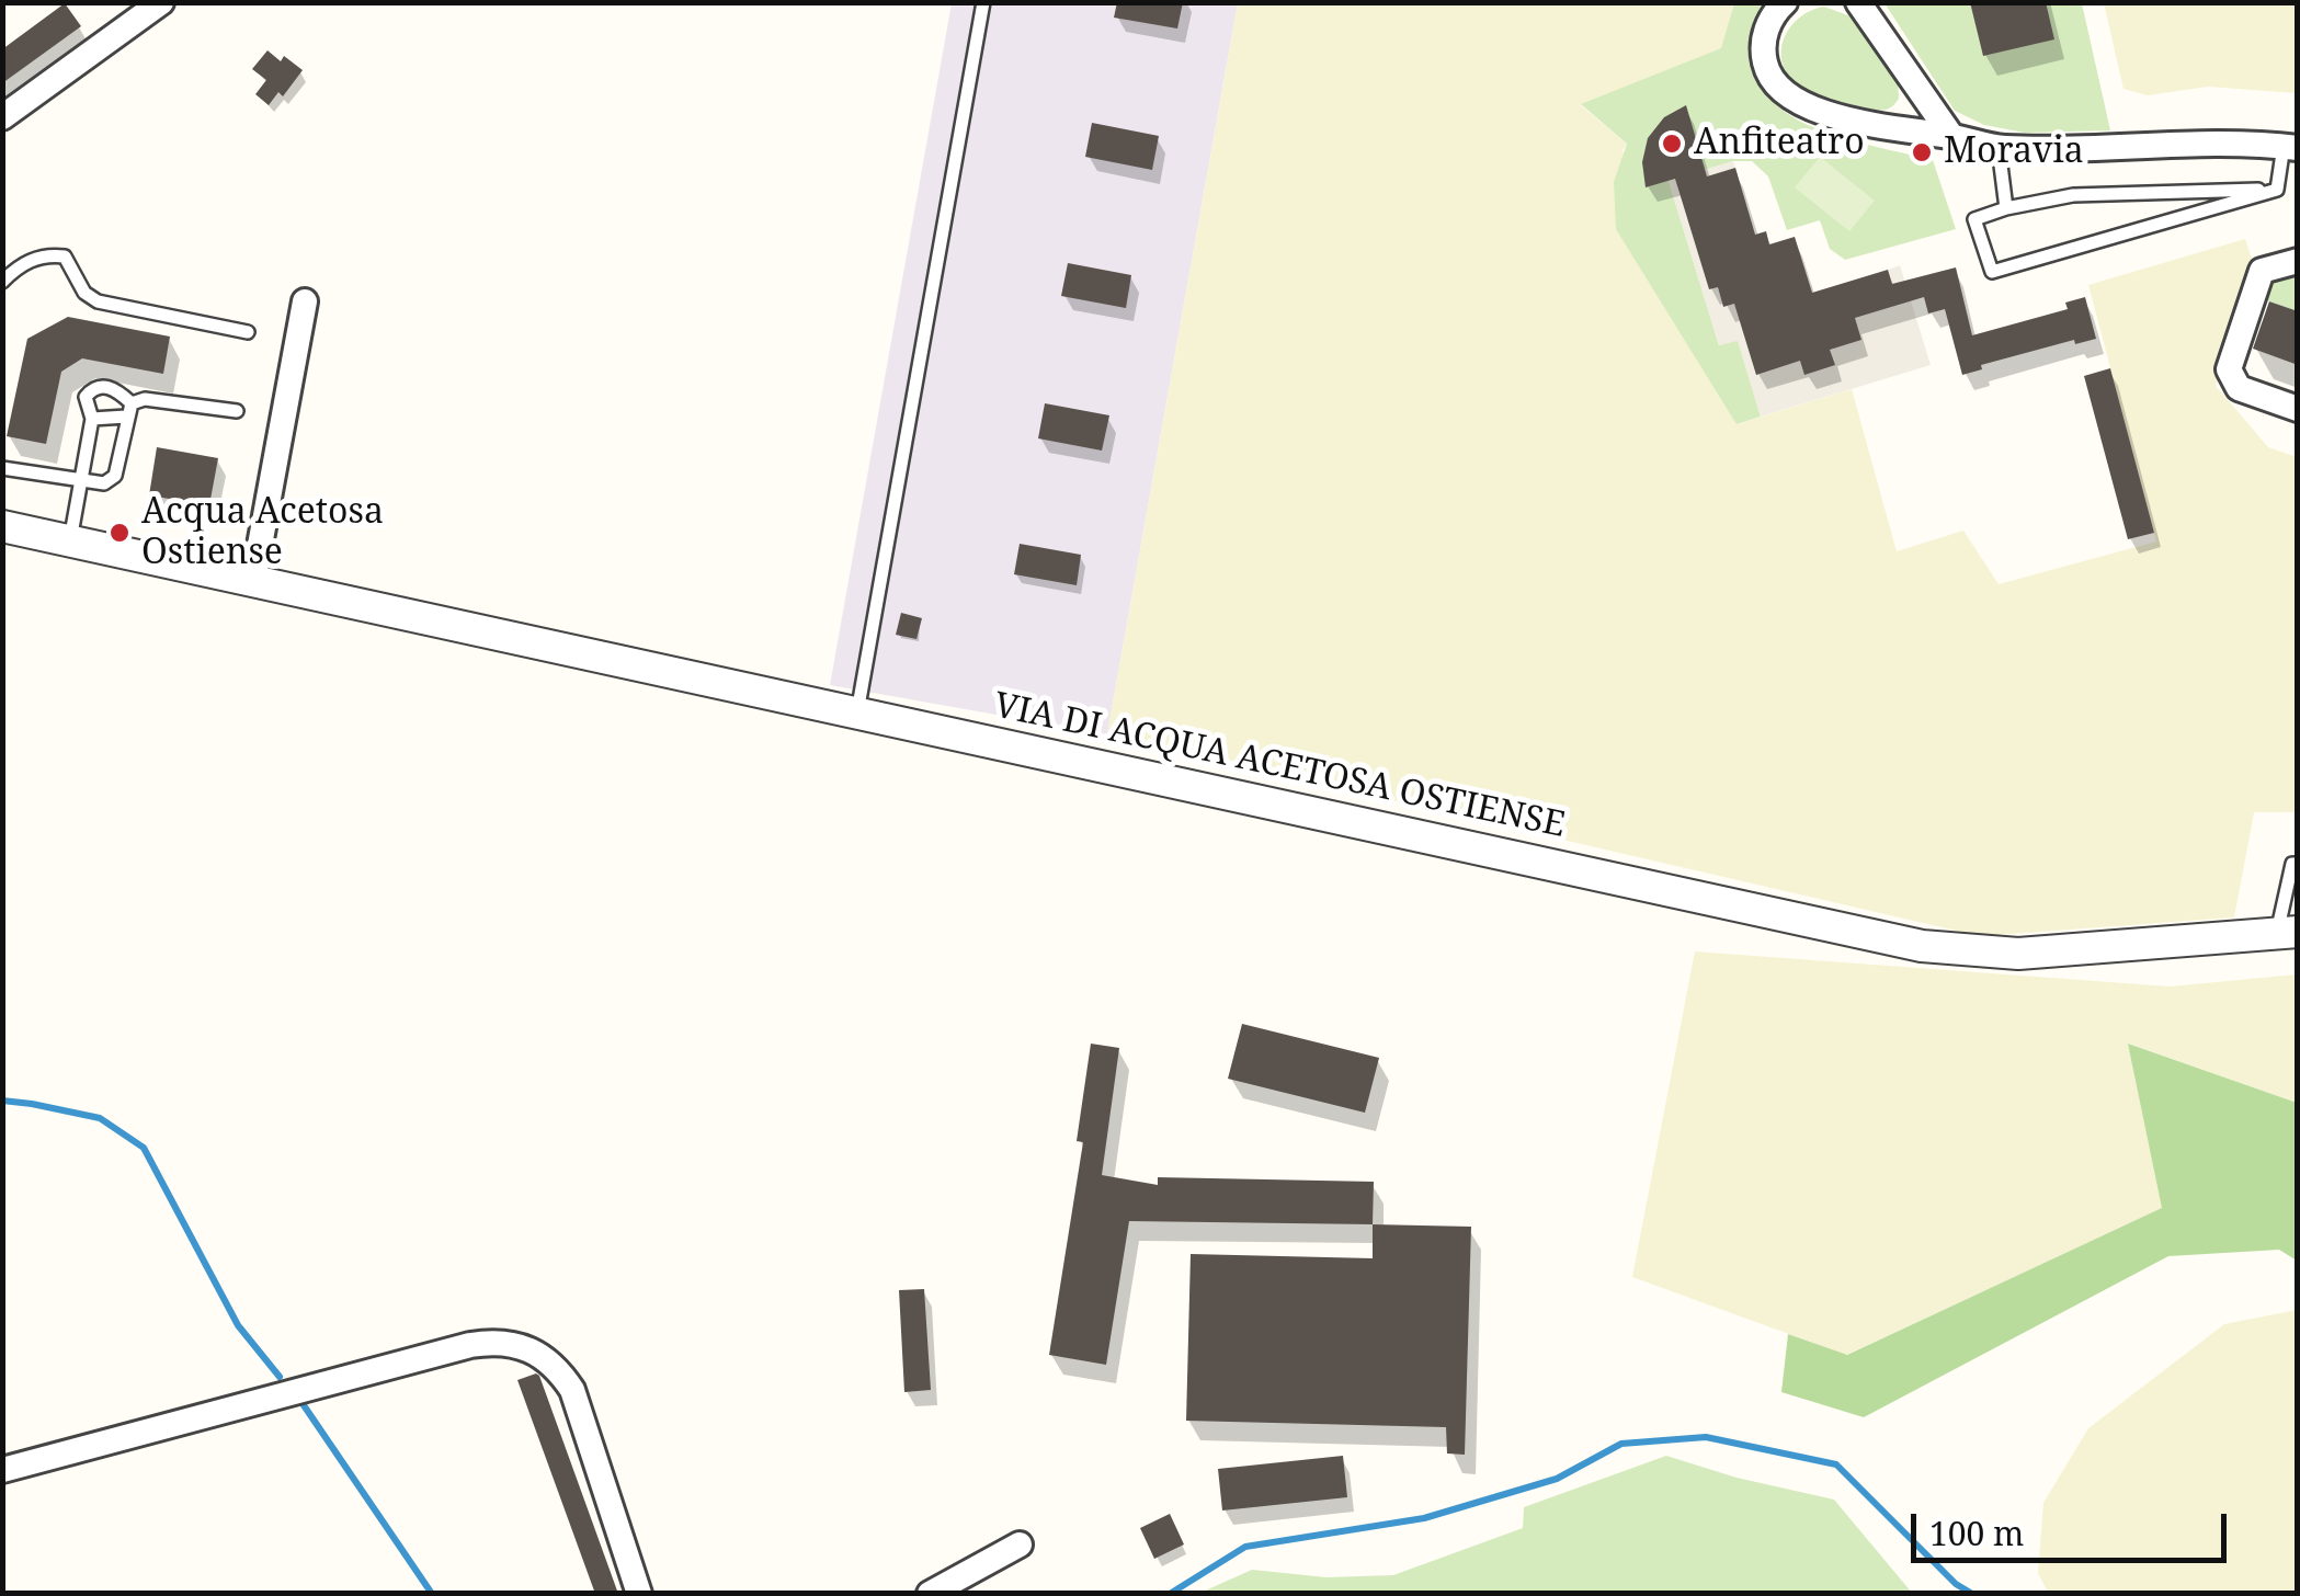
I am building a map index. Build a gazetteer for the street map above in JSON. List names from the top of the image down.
{
  "streets": {
    "street": ["VIA DI ACQUA ACETOSA OSTIENSE"]
  },
  "places": ["Anfiteatro", "Moravia", "Acqua Acetosa Ostiense"],
  "scale_bar": "100 m"
}
